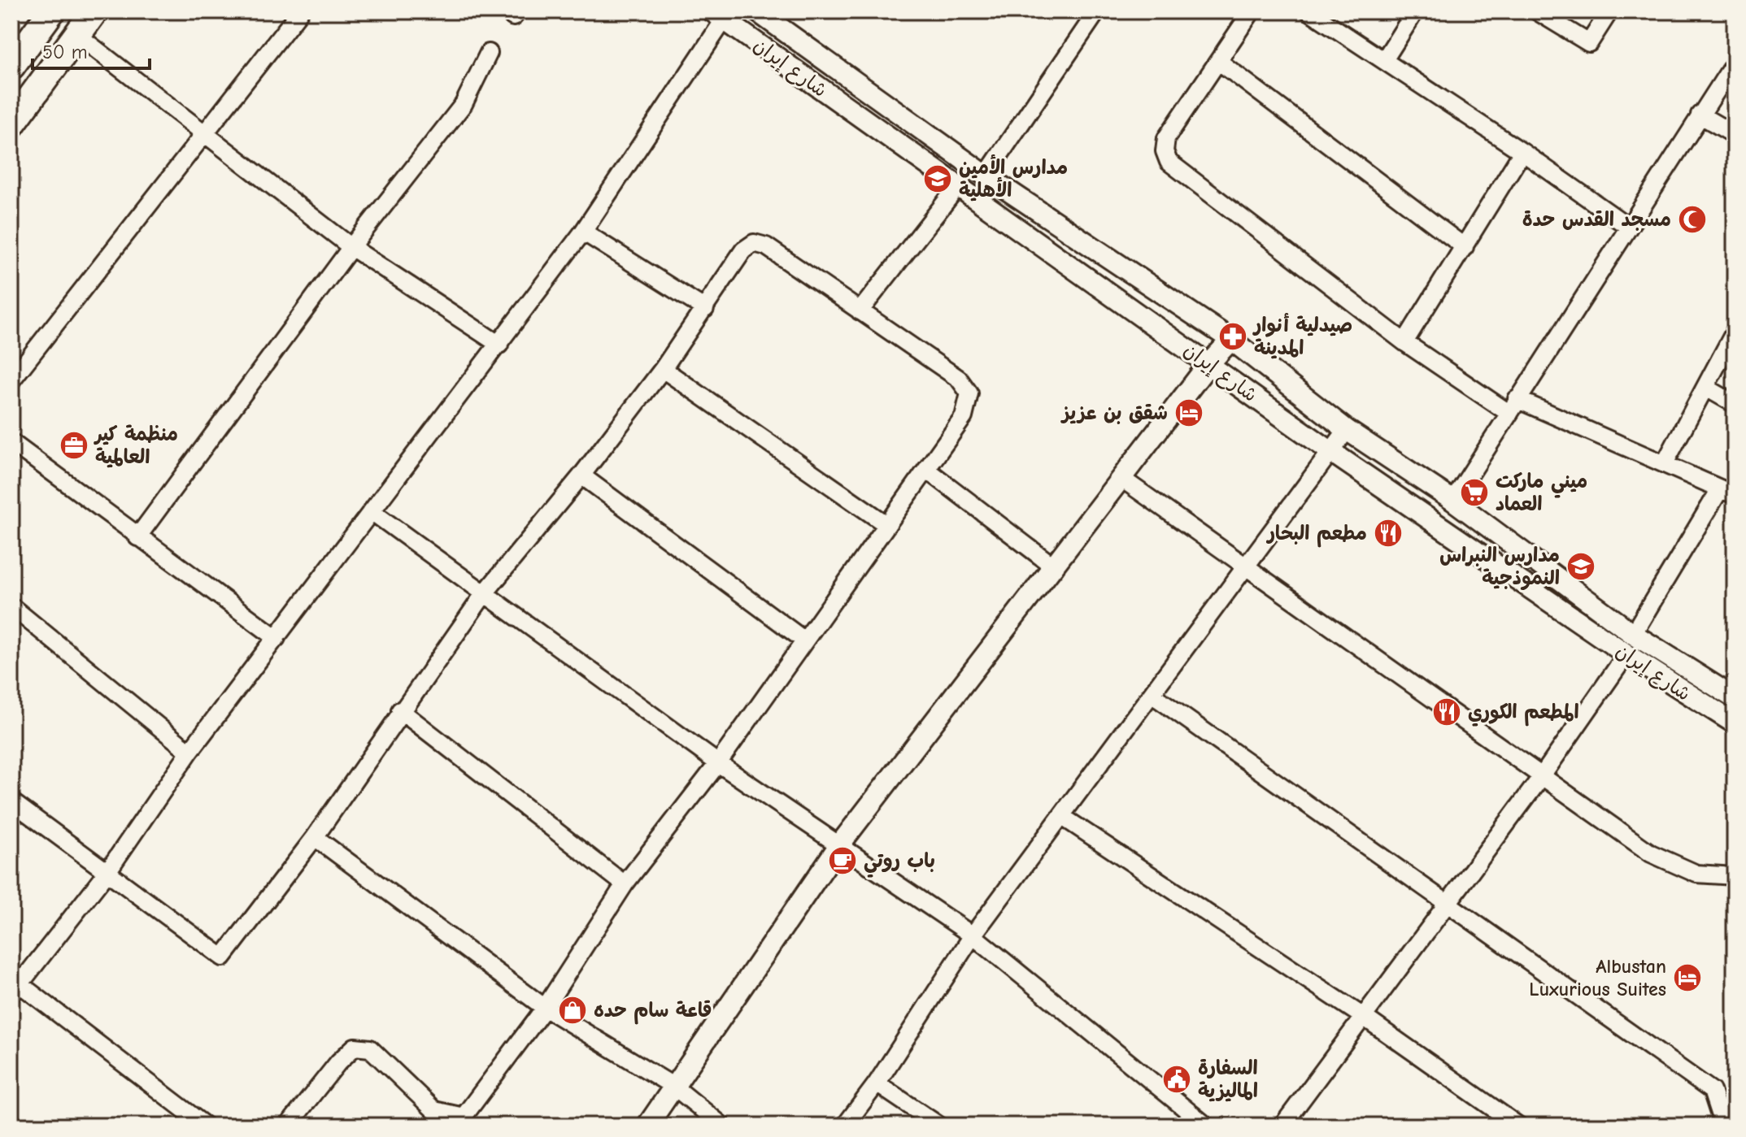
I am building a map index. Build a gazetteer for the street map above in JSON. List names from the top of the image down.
{
  "streets": {
    "street": ["شارع إيران"]
  },
  "places": {
    "school or university": ["مدارس الأمين الأهلية", "مدارس النبراس النموذجية"],
    "mosque": ["مسجد القدس حدة"],
    "pharmacy": ["صيدلية أنوار المدينة"],
    "hotel": ["شقق بن عزيز", "Albustan Luxurious Suites"],
    "office": ["منظمة كير العالمية"],
    "supermarket": ["ميني ماركت العماد"],
    "restaurant": ["مطعم البحار", "المطعم الكوري"],
    "cafe": ["باب روتي"],
    "shop": ["قاعة سام حده"],
    "public building": ["السفارة الماليزية"]
  },
  "scale_bar": "50 m"
}
